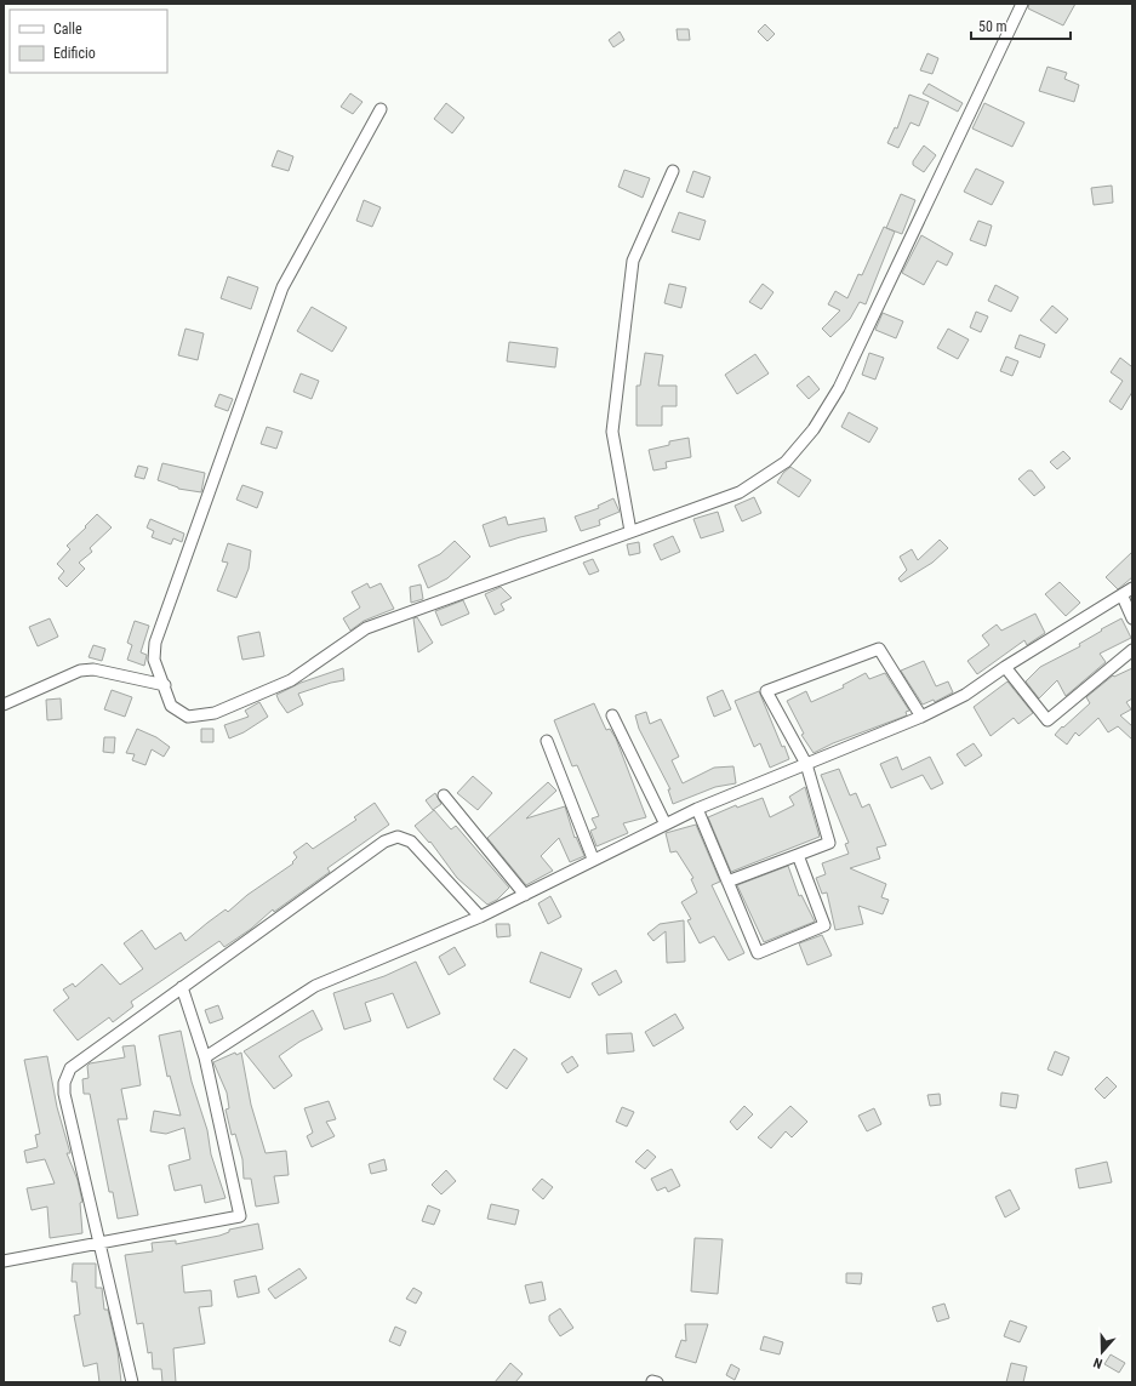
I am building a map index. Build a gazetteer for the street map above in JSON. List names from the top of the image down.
{
  "legend": ["Calle", "Edificio"],
  "scale_bar": "50 m",
  "north": "bottom"
}
